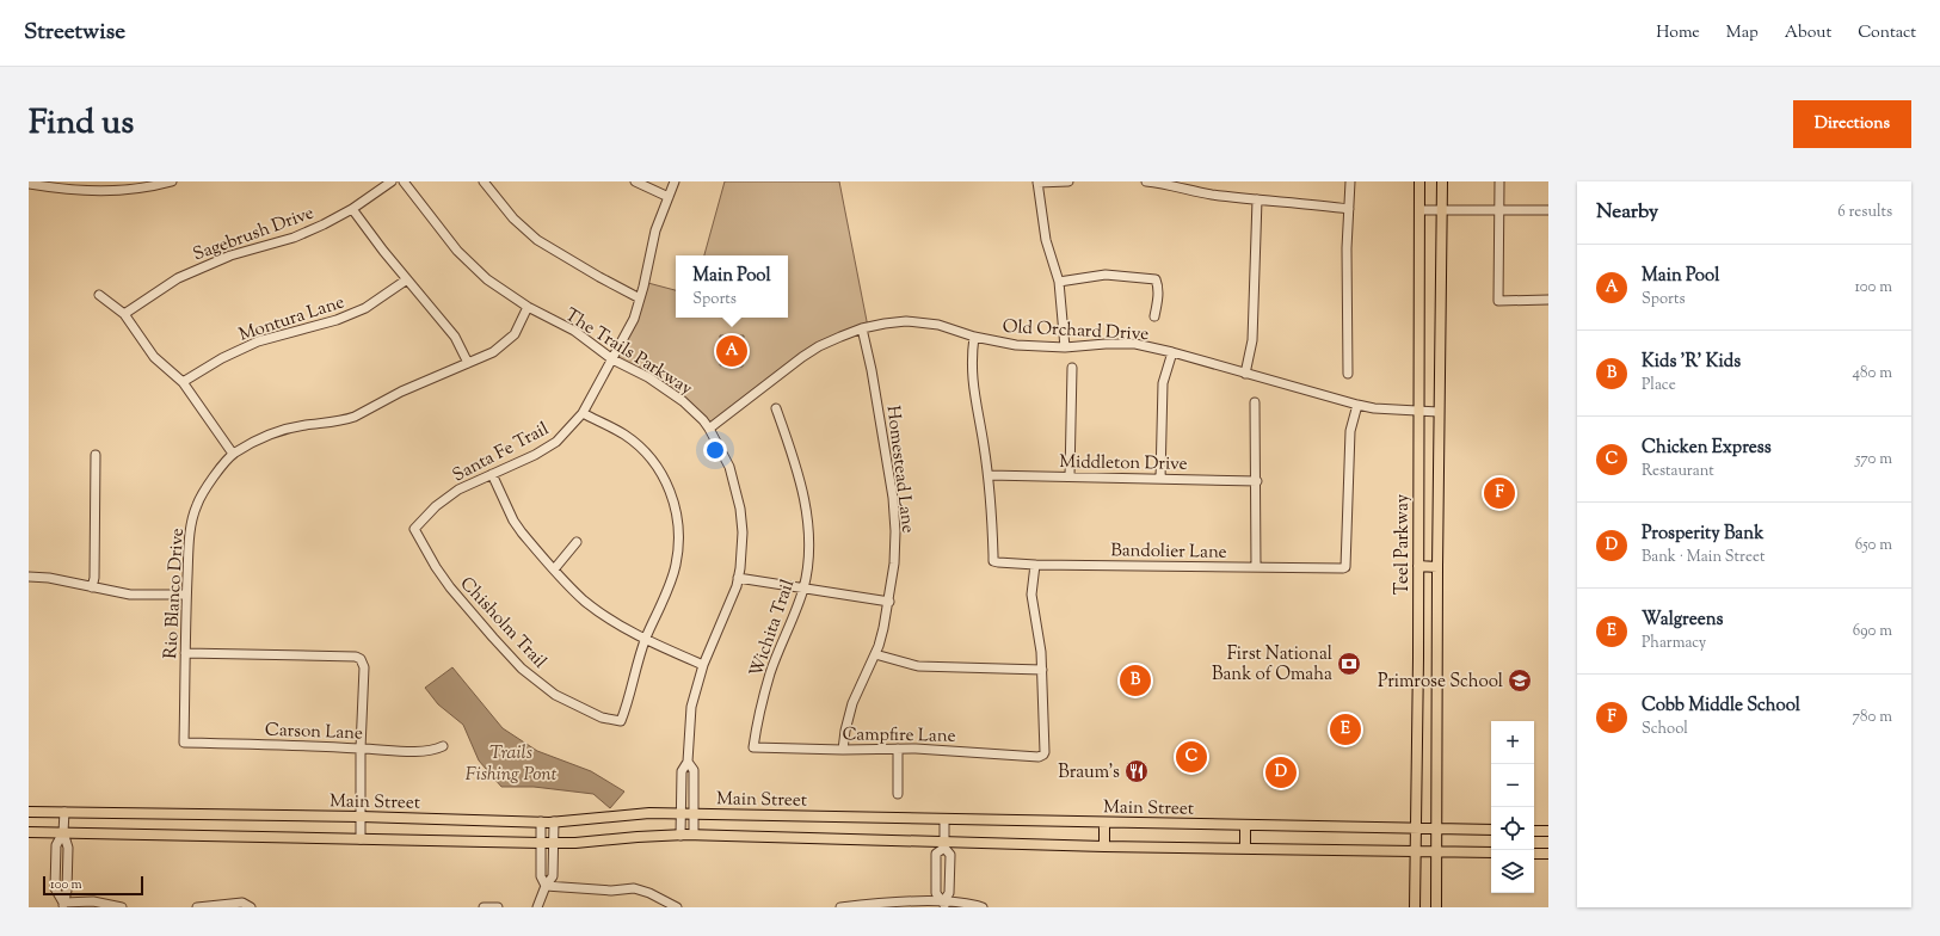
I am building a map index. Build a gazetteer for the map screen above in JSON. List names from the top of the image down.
{
  "streets": {
    "main road": ["Teel Parkway", "Main Street"],
    "street": [
      "Sagebrush Drive",
      "Montura Lane",
      "Old Orchard Drive",
      "The Trails Parkway",
      "Santa Fe Trail",
      "Middleton Drive",
      "Homestead Lane",
      "Bandolier Lane",
      "Rio Blanco Drive",
      "Chisholm Trail",
      "Wichita Trail",
      "Carson Lane",
      "Campfire Lane"
    ]
  },
  "crossings": [
    ["Old Orchard Drive", "The Trails Parkway"],
    ["Old Orchard Drive", "Homestead Lane"],
    ["Old Orchard Drive", "Teel Parkway"],
    ["Old Orchard Drive", "Bandolier Lane"],
    ["The Trails Parkway", "Santa Fe Trail"],
    ["The Trails Parkway", "Rio Blanco Drive"],
    ["The Trails Parkway", "Main Street"],
    ["Santa Fe Trail", "Chisholm Trail"],
    ["Middleton Drive", "Bandolier Lane"],
    ["Homestead Lane", "Campfire Lane"],
    ["Teel Parkway", "Main Street"],
    ["Rio Blanco Drive", "Carson Lane"],
    ["Wichita Trail", "Campfire Lane"]
  ],
  "water": ["Trails Fishing Pont"],
  "places": {
    "bank": ["First National Bank of Omaha"],
    "school or university": ["Primrose School"],
    "restaurant": ["Braum's"]
  },
  "scale_bar": "100 m",
  "page": {
    "header": "Streetwise",
    "nav": [
      "Home",
      "Map",
      "About",
      "Contact"
    ],
    "title": "Find us",
    "buttons": "Directions",
    "heading": ["Nearby", "6 results"],
    "list": [
      {
        "mark": "A",
        "name": "Main Pool",
        "note": "Sports",
        "value": "100 m"
      },
      {
        "mark": "B",
        "name": "Kids 'R' Kids",
        "note": "Place",
        "value": "480 m"
      },
      {
        "mark": "C",
        "name": "Chicken Express",
        "note": "Restaurant",
        "value": "570 m"
      },
      {
        "mark": "D",
        "name": "Prosperity Bank",
        "note": "Bank · Main Street",
        "value": "650 m"
      },
      {
        "mark": "E",
        "name": "Walgreens",
        "note": "Pharmacy",
        "value": "690 m"
      },
      {
        "mark": "F",
        "name": "Cobb Middle School",
        "note": "School",
        "value": "780 m"
      }
    ],
    "popup": ["Main Pool", "Sports"],
    "pins": [
      "A",
      "F",
      "B",
      "E",
      "C",
      "D"
    ],
    "map_buttons": ["+", "−"],
    "scale": "100 m"
  }
}
